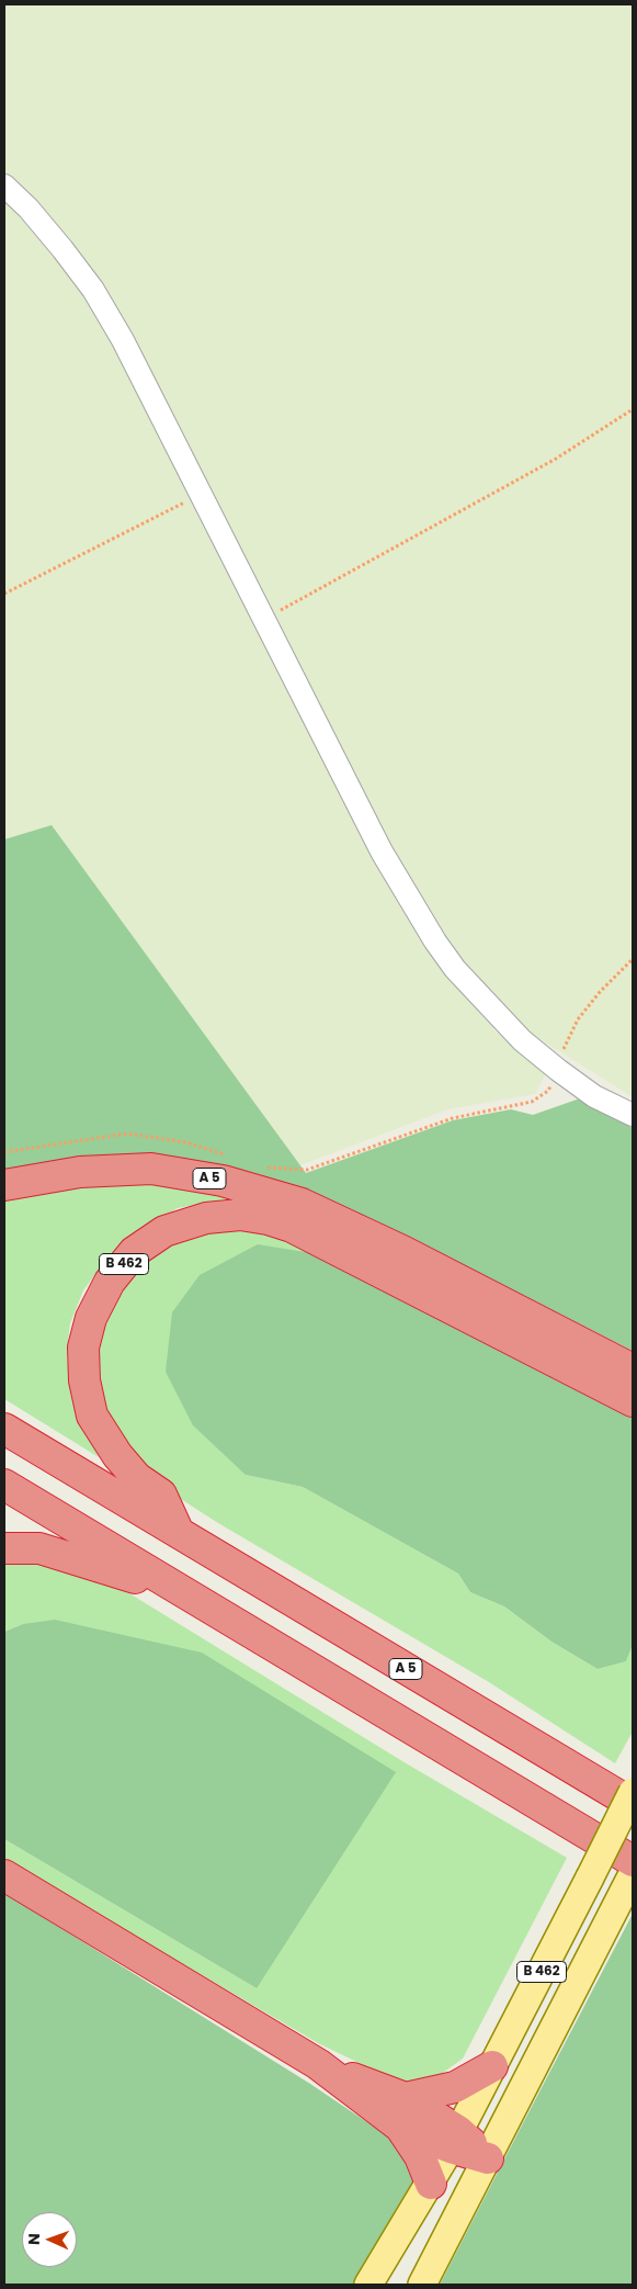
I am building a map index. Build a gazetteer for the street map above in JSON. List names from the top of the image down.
{
  "streets": {
    "highway": ["A 5", "B 462"]
  },
  "crossings": [
    ["A 5", "B 462"]
  ],
  "north": "left"
}
